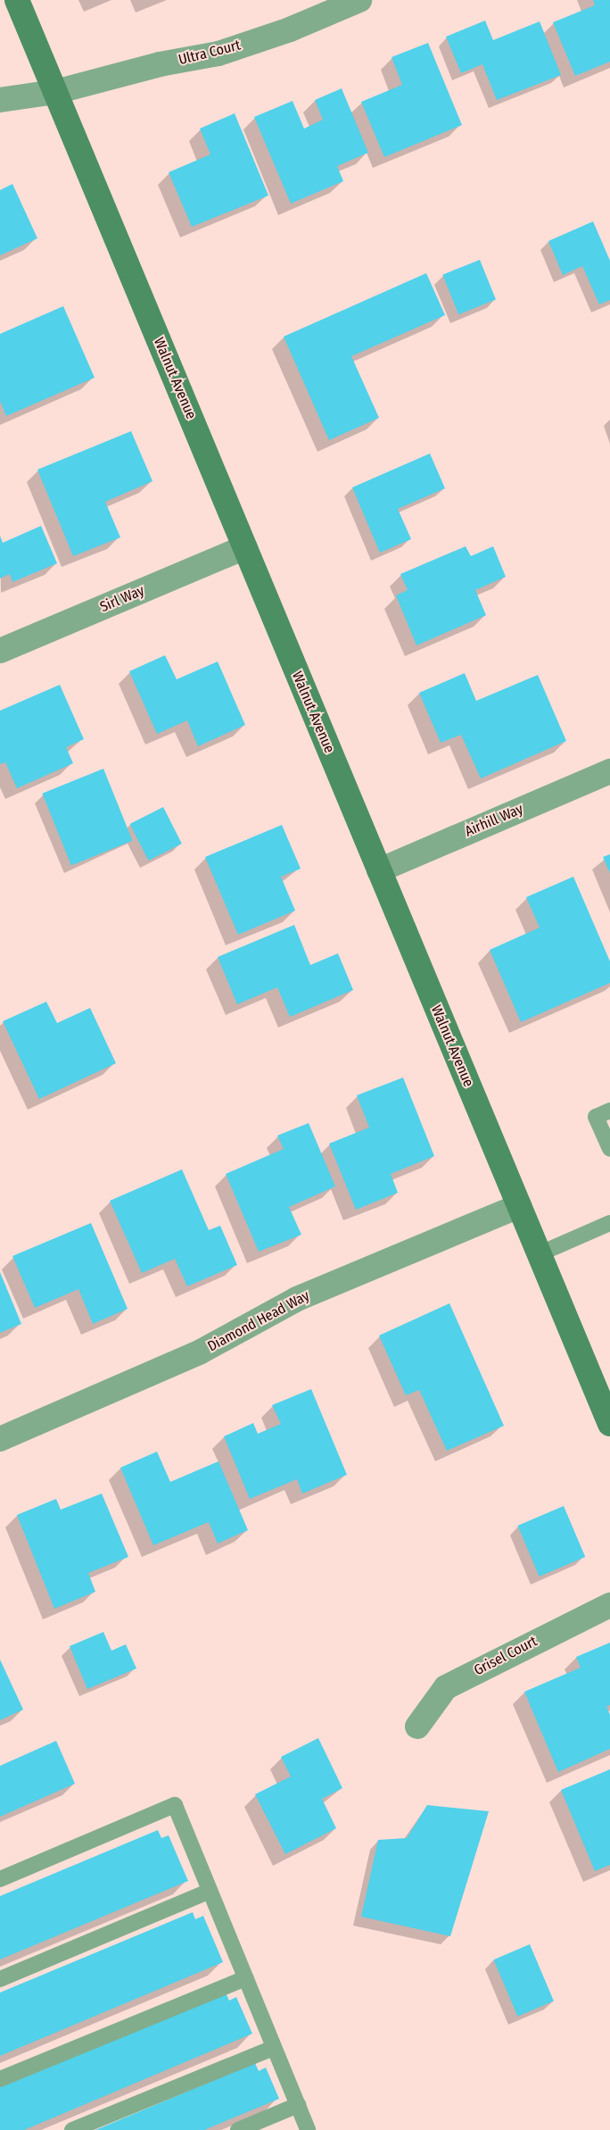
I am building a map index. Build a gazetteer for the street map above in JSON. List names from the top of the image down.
{
  "streets": {
    "street": [
      "Ultra Court",
      "Walnut Avenue",
      "Sirl Way",
      "Airhill Way",
      "Diamond Head Way",
      "Grisel Court"
    ]
  },
  "crossings": [
    ["Ultra Court", "Walnut Avenue"],
    ["Walnut Avenue", "Sirl Way"],
    ["Walnut Avenue", "Airhill Way"],
    ["Walnut Avenue", "Diamond Head Way"]
  ]
}
